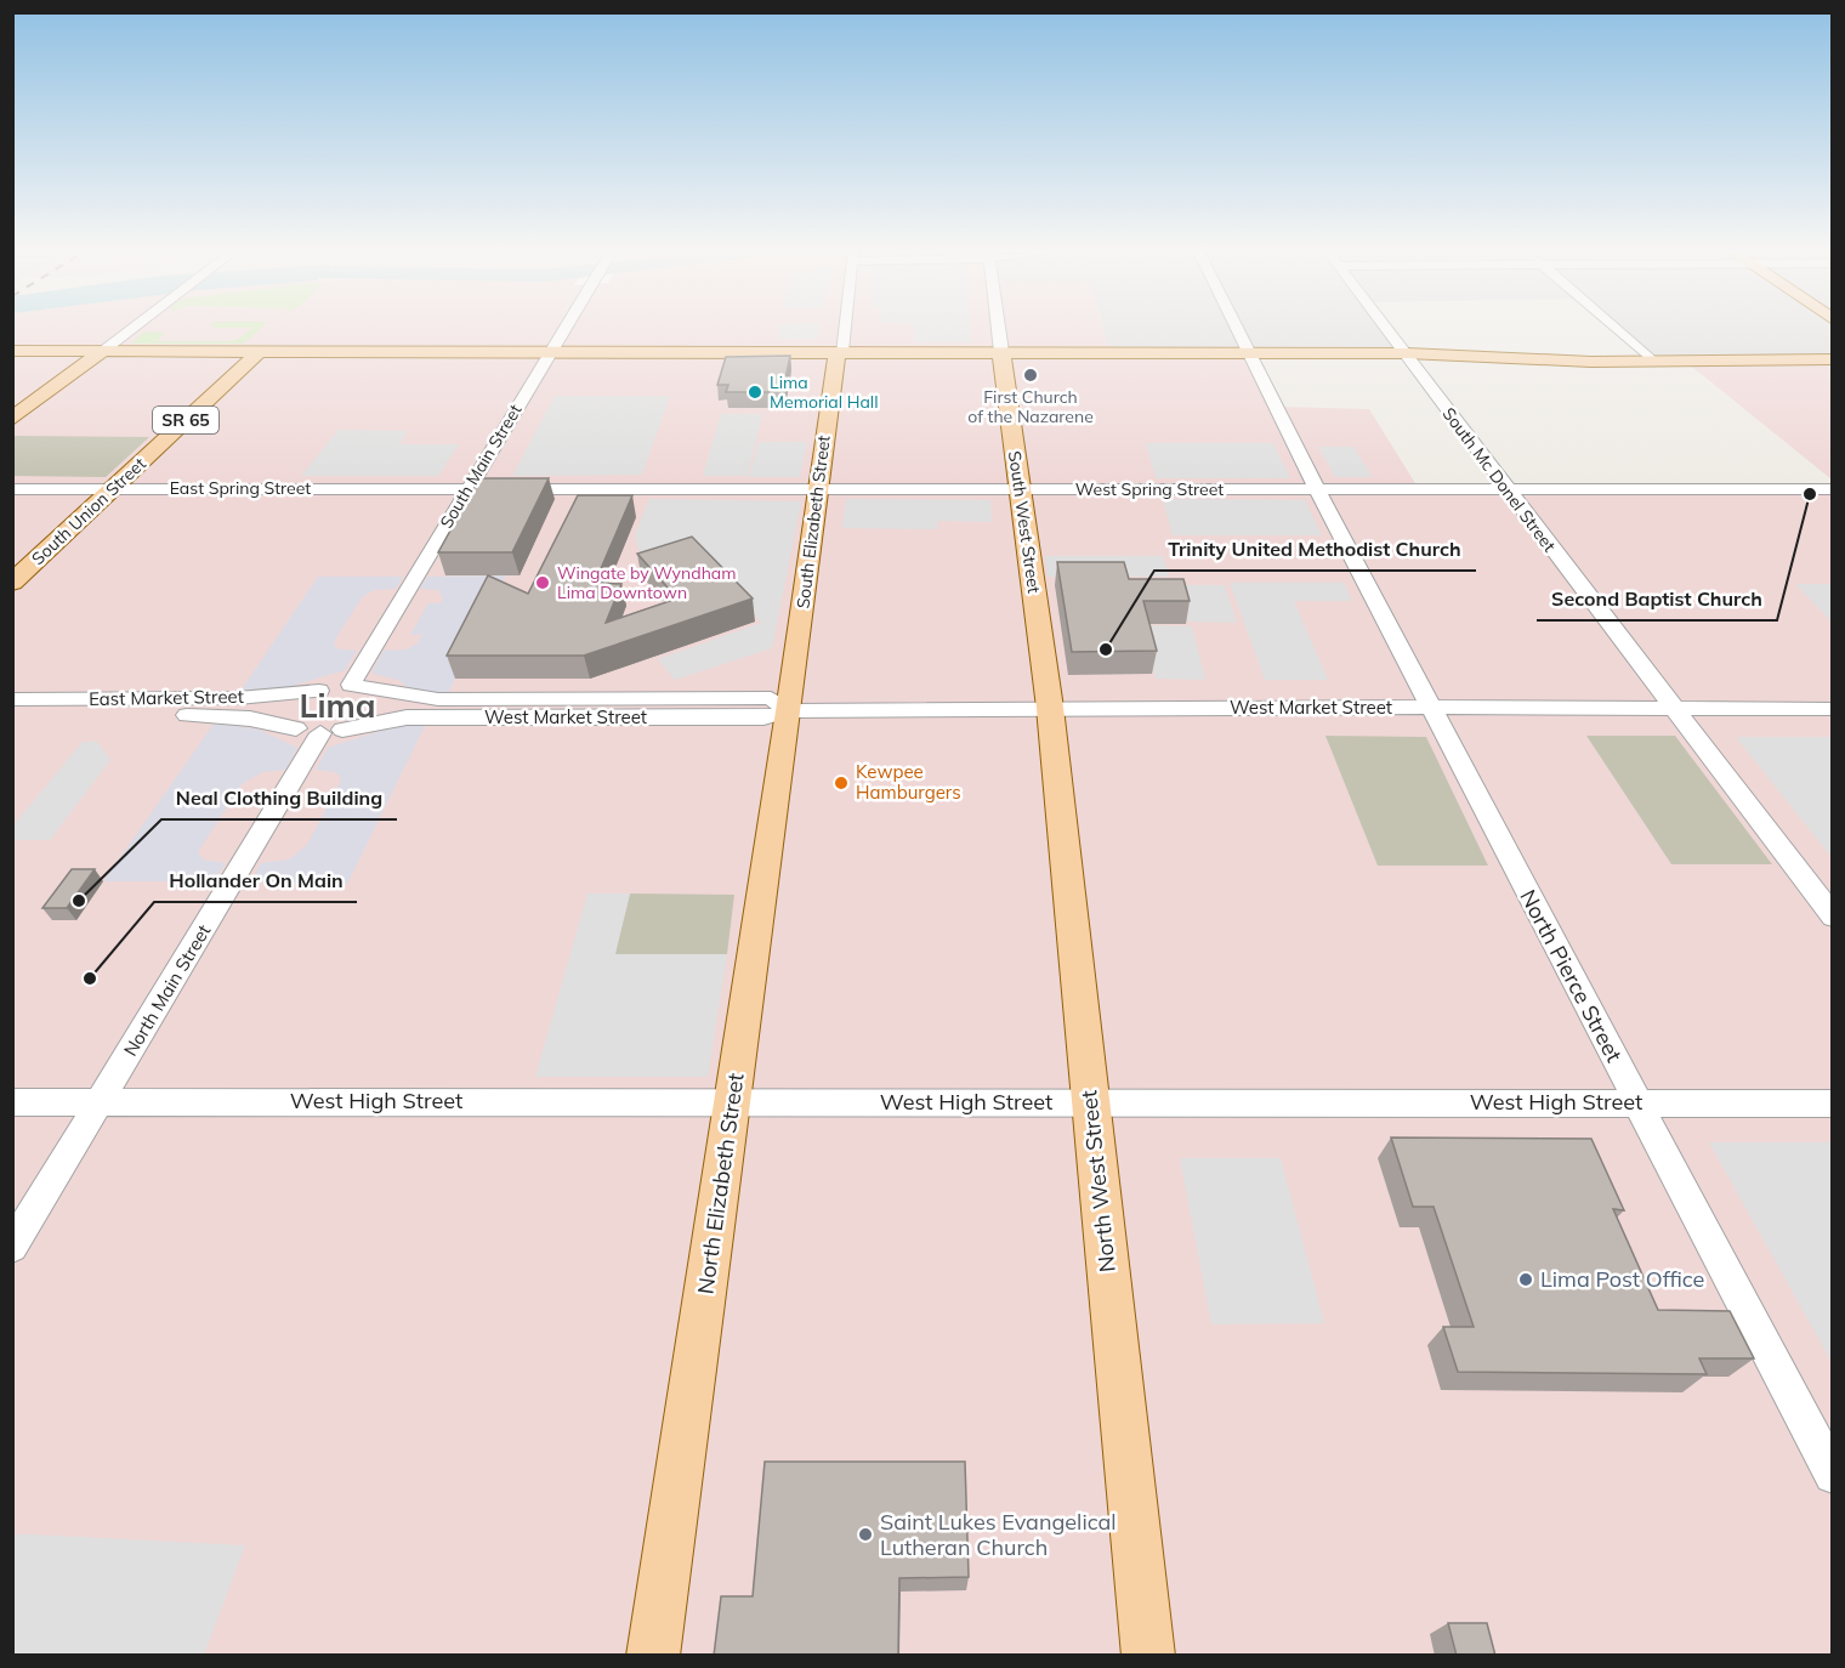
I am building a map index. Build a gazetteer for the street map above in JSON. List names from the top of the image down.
{
  "streets": {
    "main road": [
      "SR 65",
      "South Union Street",
      "South Elizabeth Street",
      "South West Street",
      "North West Street",
      "North Elizabeth Street"
    ],
    "street": [
      "South Main Street",
      "South Mc Donel Street",
      "East Spring Street",
      "West Spring Street",
      "East Market Street",
      "West Market Street",
      "North Pierce Street",
      "North Main Street",
      "West High Street"
    ]
  },
  "crossings": [
    ["South Main Street", "East Spring Street"],
    ["South Main Street", "West Spring Street"],
    ["South Main Street", "West Market Street"],
    ["South Mc Donel Street", "West Spring Street"],
    ["South Mc Donel Street", "West Market Street"],
    ["East Spring Street", "West Spring Street"],
    ["East Spring Street", "South Union Street"],
    ["West Spring Street", "South Elizabeth Street"],
    ["West Spring Street", "South West Street"],
    ["West Spring Street", "North Pierce Street"],
    ["South Elizabeth Street", "West Market Street"],
    ["South Elizabeth Street", "North Elizabeth Street"],
    ["South West Street", "West Market Street"],
    ["South West Street", "North West Street"],
    ["East Market Street", "West Market Street"],
    ["East Market Street", "North Main Street"],
    ["West Market Street", "North Pierce Street"],
    ["West Market Street", "North Main Street"],
    ["West Market Street", "North West Street"],
    ["West Market Street", "North Elizabeth Street"],
    ["North Pierce Street", "West High Street"],
    ["North Main Street", "West High Street"],
    ["West High Street", "North West Street"],
    ["West High Street", "North Elizabeth Street"]
  ],
  "districts": ["Lima"],
  "places": [
    "First Church of the Nazarene",
    "Lima Memorial Hall",
    "Second Baptist Church",
    "Wingate by Wyndham Lima Downtown",
    "Trinity United Methodist Church",
    "Kewpee Hamburgers",
    "Neal Clothing Building",
    "Hollander On Main",
    "Lima Post Office",
    "Saint Lukes Evangelical Lutheran Church"
  ]
}
